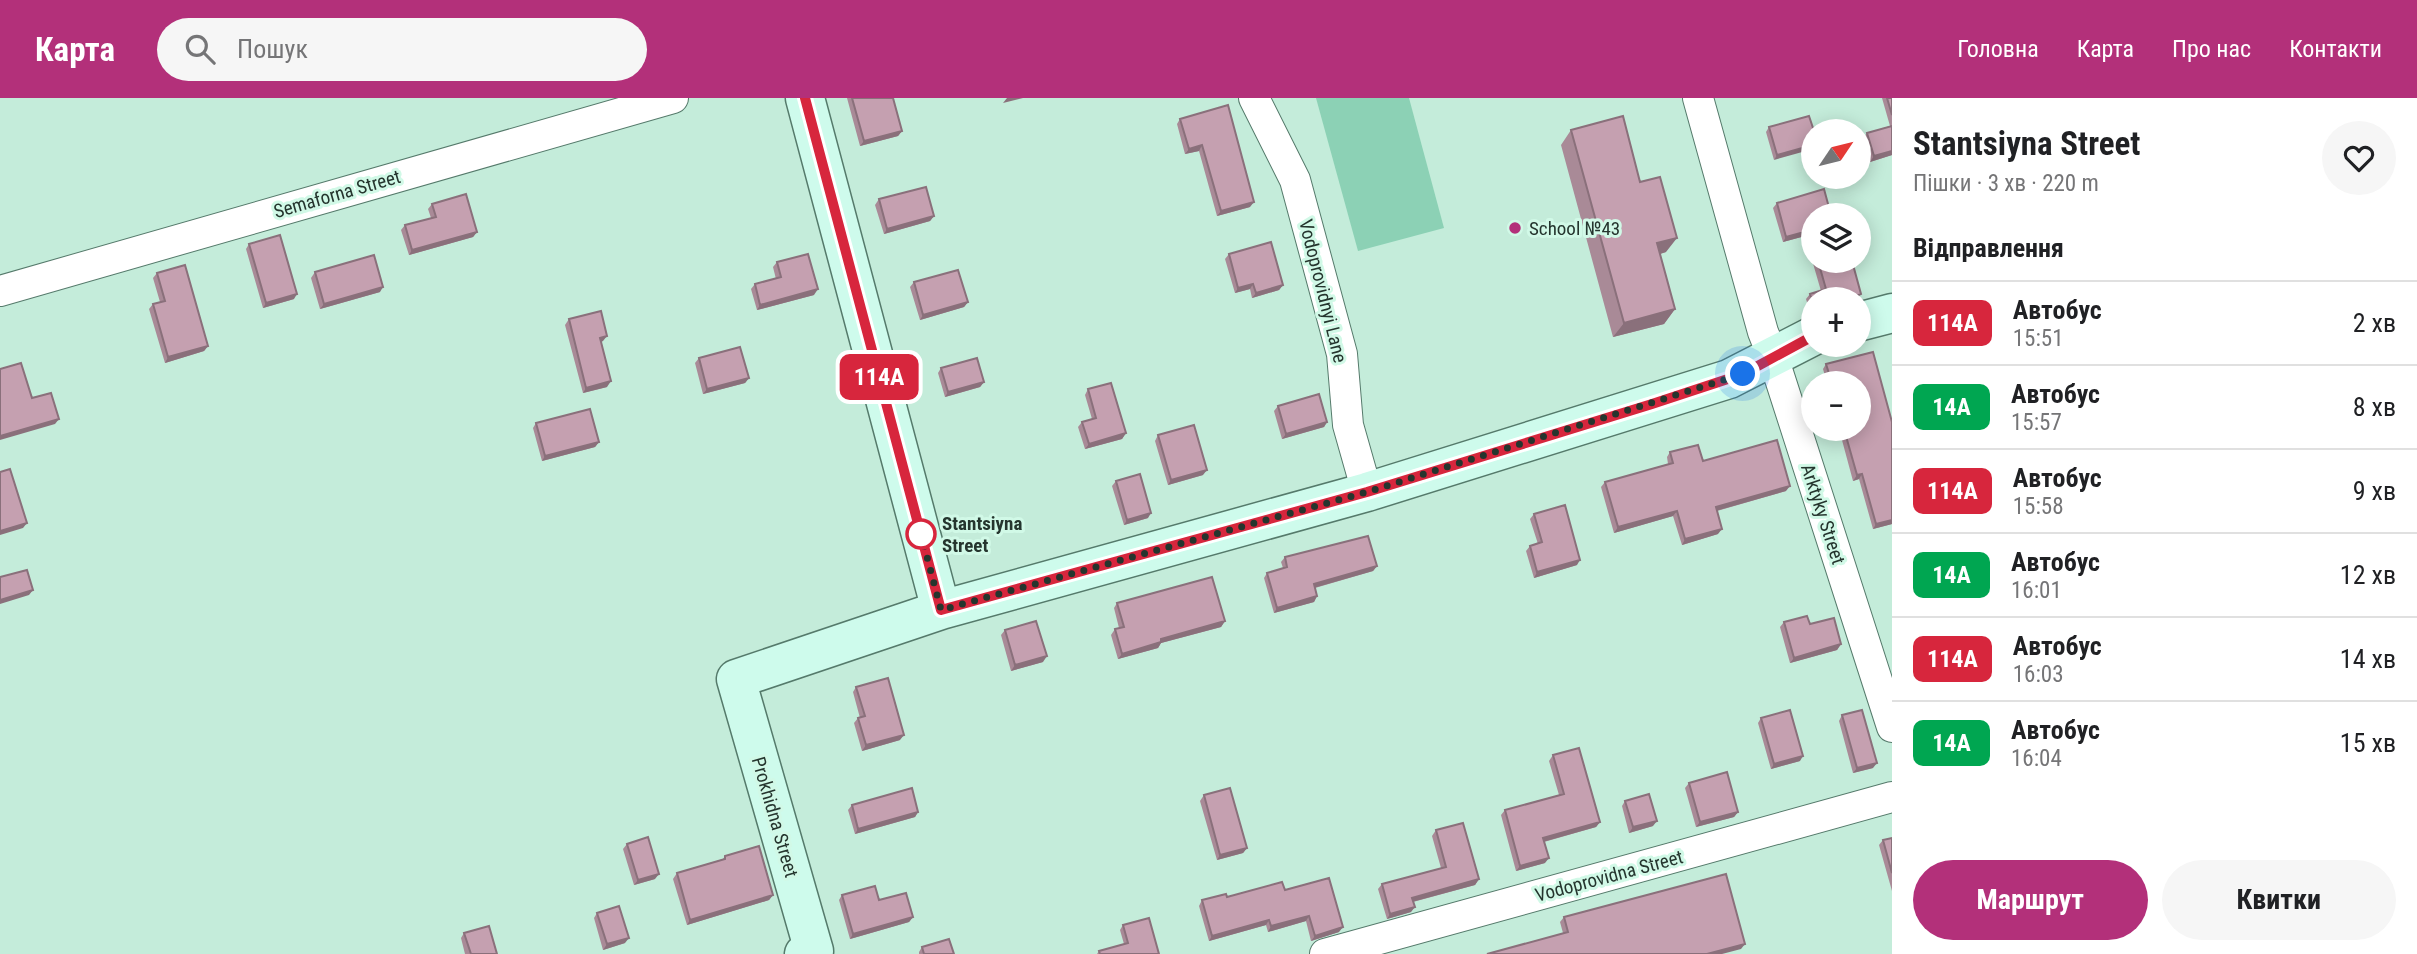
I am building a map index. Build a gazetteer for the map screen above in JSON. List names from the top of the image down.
{
  "streets": {
    "street": [
      "Semaforna Street",
      "Vodoprovidnyi Lane",
      "Arktyky Street",
      "Prokhidna Street",
      "Vodoprovidna Street"
    ]
  },
  "places": ["School №43", "Stantsiyna Street"],
  "lines": ["bus line 114А"],
  "north": "top right",
  "page": {
    "header": "Карта",
    "search": "Пошук",
    "nav": [
      "Головна",
      "Карта",
      "Про нас",
      "Контакти"
    ],
    "on_map": "114А",
    "heading": [
      ["Stantsiyna Street", "Пішки · 3 хв · 220 m"],
      "Відправлення"
    ],
    "map_buttons": ["+", "−"],
    "list": [
      {
        "mark": "114А",
        "name": "Автобус",
        "note": "15:51",
        "value": "2 хв"
      },
      {
        "mark": "14А",
        "name": "Автобус",
        "note": "15:57",
        "value": "8 хв"
      },
      {
        "mark": "114А",
        "name": "Автобус",
        "note": "15:58",
        "value": "9 хв"
      },
      {
        "mark": "14А",
        "name": "Автобус",
        "note": "16:01",
        "value": "12 хв"
      },
      {
        "mark": "114А",
        "name": "Автобус",
        "note": "16:03",
        "value": "14 хв"
      },
      {
        "mark": "14А",
        "name": "Автобус",
        "note": "16:04",
        "value": "15 хв"
      }
    ],
    "buttons": ["Маршрут", "Квитки"]
  }
}
